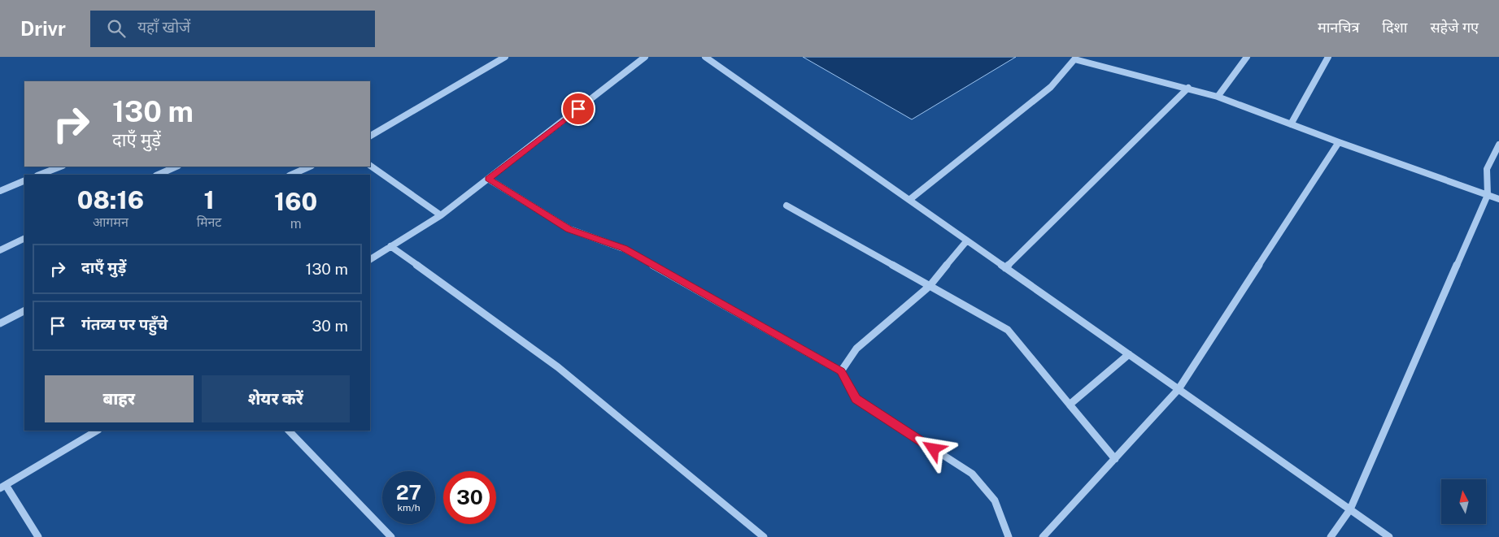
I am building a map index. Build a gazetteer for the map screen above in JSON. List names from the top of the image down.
{
  "north": "top",
  "page": {
    "header": "Drivr",
    "search": "यहाँ खोजें",
    "nav": ["मानचित्र", "दिशा", "सहेजे गए"],
    "turn": ["130 m", "दाएँ मुड़ें"],
    "eta": [
      "08:16",
      "आगमन",
      "1",
      "मिनट",
      "160",
      "m"
    ],
    "list": [
      {
        "name": "दाएँ मुड़ें",
        "value": "130 m"
      },
      {
        "name": "गंतव्य पर पहुँचे",
        "value": "30 m"
      }
    ],
    "buttons": ["बाहर", "शेयर करें"],
    "speed": "27 km/h",
    "limit": "30"
  }
}
